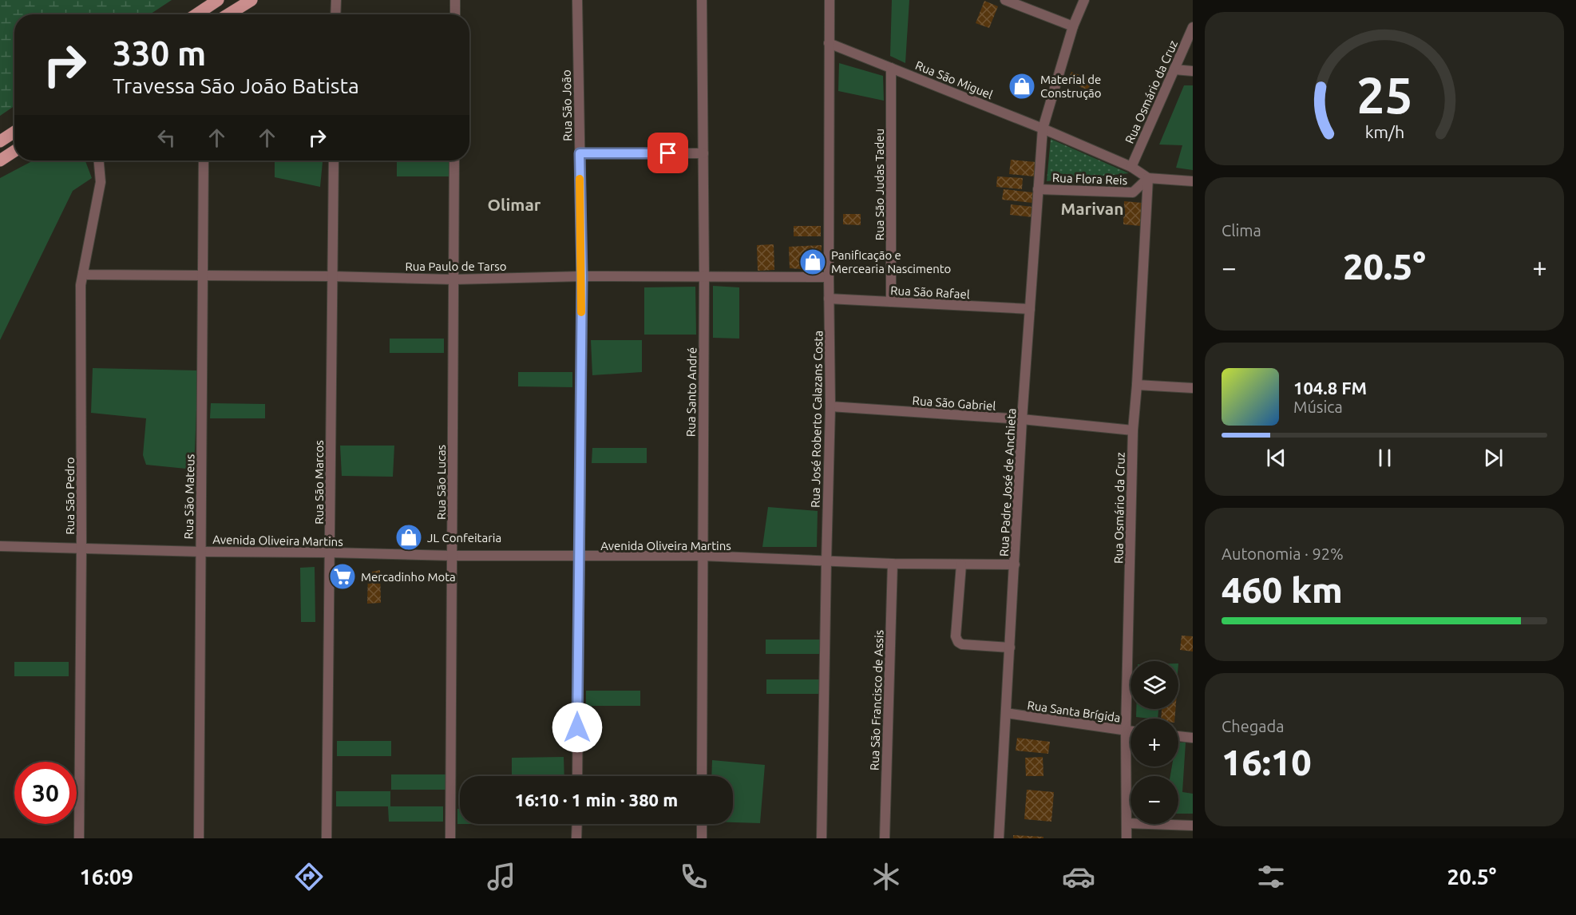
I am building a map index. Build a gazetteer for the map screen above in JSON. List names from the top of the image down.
{
  "streets": {
    "street": [
      "Rua São Miguel",
      "Rua Osmário da Cruz",
      "Rua São João",
      "Rua Flora Reis",
      "Rua São Judas Tadeu",
      "Rua Paulo de Tarso",
      "Rua São Rafael",
      "Rua Santo André",
      "Rua São Gabriel",
      "Rua José Roberto Calazans Costa",
      "Rua São Marcos",
      "Rua São Lucas",
      "Rua Padre José de Anchieta",
      "Rua São Pedro",
      "Rua São Mateus",
      "Avenida Oliveira Martins",
      "Rua São Francisco de Assis",
      "Rua Santa Brígida"
    ]
  },
  "crossings": [
    ["Rua São Miguel", "Rua Osmário da Cruz"],
    ["Rua São Miguel", "Rua Flora Reis"],
    ["Rua São Miguel", "Rua São Judas Tadeu"],
    ["Rua São Miguel", "Rua José Roberto Calazans Costa"],
    ["Rua São Miguel", "Rua Padre José de Anchieta"],
    ["Rua Osmário da Cruz", "Rua Flora Reis"],
    ["Rua Osmário da Cruz", "Rua São Gabriel"],
    ["Rua Osmário da Cruz", "Rua Santa Brígida"],
    ["Rua São João", "Rua Paulo de Tarso"],
    ["Rua São João", "Avenida Oliveira Martins"],
    ["Rua Flora Reis", "Rua Padre José de Anchieta"],
    ["Rua São Judas Tadeu", "Rua São Rafael"],
    ["Rua Paulo de Tarso", "Rua Santo André"],
    ["Rua Paulo de Tarso", "Rua José Roberto Calazans Costa"],
    ["Rua Paulo de Tarso", "Rua São Marcos"],
    ["Rua Paulo de Tarso", "Rua São Lucas"],
    ["Rua Paulo de Tarso", "Rua São Pedro"],
    ["Rua Paulo de Tarso", "Rua São Mateus"],
    ["Rua São Rafael", "Rua José Roberto Calazans Costa"],
    ["Rua São Rafael", "Rua Padre José de Anchieta"],
    ["Rua Santo André", "Avenida Oliveira Martins"],
    ["Rua São Gabriel", "Rua José Roberto Calazans Costa"],
    ["Rua São Gabriel", "Rua Padre José de Anchieta"],
    ["Rua José Roberto Calazans Costa", "Avenida Oliveira Martins"],
    ["Rua São Marcos", "Avenida Oliveira Martins"],
    ["Rua São Lucas", "Avenida Oliveira Martins"],
    ["Rua Padre José de Anchieta", "Avenida Oliveira Martins"],
    ["Rua Padre José de Anchieta", "Rua Santa Brígida"],
    ["Rua São Pedro", "Avenida Oliveira Martins"],
    ["Rua São Mateus", "Avenida Oliveira Martins"],
    ["Avenida Oliveira Martins", "Rua São Francisco de Assis"]
  ],
  "districts": ["Olimar", "Marivan"],
  "places": {
    "shop": ["Material de Construção", "Panificação e Mercearia Nascimento", "JL Confeitaria"],
    "supermarket": ["Mercadinho Mota"]
  },
  "page": {
    "turn": ["330 m", "Travessa São João Batista"],
    "tile": [
      "Clima",
      ["Autonomia · 92%", "460 km"],
      ["Chegada", "16:10"]
    ],
    "heat": ["−", "20.5°", "+"],
    "song": ["104.8 FM", "Música"],
    "map_buttons": ["+", "−"],
    "limit": "30",
    "trip": "16:10 · 1 min · 380 m",
    "tabs": ["16:09", "20.5°"],
    "gauge": ["25", "km/h"]
  }
}
